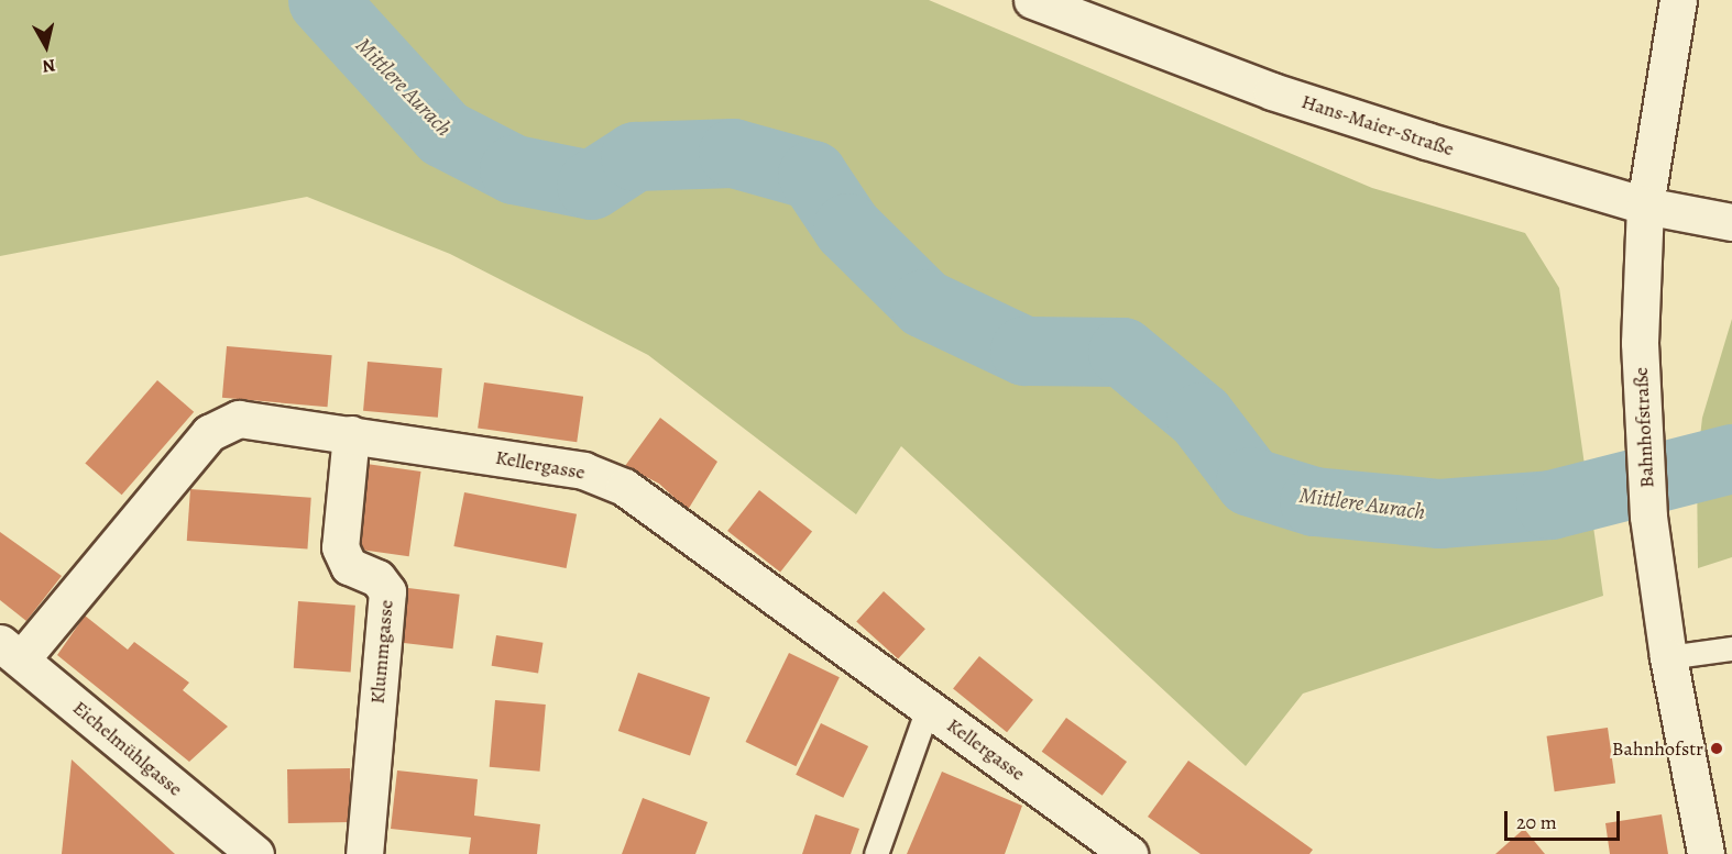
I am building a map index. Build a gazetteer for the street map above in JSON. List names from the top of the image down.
{
  "streets": {
    "street": [
      "Hans-Maier-Straße",
      "Bahnhofstraße",
      "Kellergasse",
      "Klummgasse",
      "Eichelmühlgasse"
    ]
  },
  "crossings": [
    ["Hans-Maier-Straße", "Bahnhofstraße"],
    ["Kellergasse", "Klummgasse"],
    ["Kellergasse", "Eichelmühlgasse"]
  ],
  "water": ["Mittlere Aurach"],
  "places": ["Bahnhofstr"],
  "scale_bar": "20 m",
  "north": "bottom"
}
